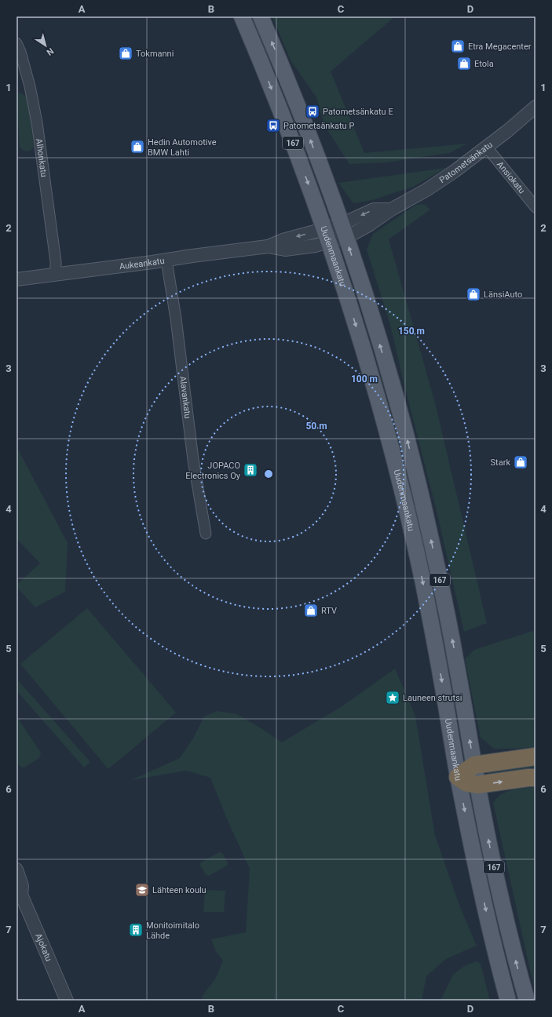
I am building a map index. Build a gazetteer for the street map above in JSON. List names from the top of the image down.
{
  "streets": {
    "main road": ["167", "Uudenmaankatu"],
    "street": [
      "Alhonkatu",
      "Patometsänkatu",
      "Ansiokatu",
      "Aukeankatu",
      "Alavankatu",
      "Ajokatu"
    ]
  },
  "crossings": [
    ["Alhonkatu", "Aukeankatu"],
    ["Patometsänkatu", "Ansiokatu"],
    ["Patometsänkatu", "Uudenmaankatu"],
    ["Patometsänkatu", "Aukeankatu"],
    ["Uudenmaankatu", "Aukeankatu"],
    ["Aukeankatu", "Alavankatu"]
  ],
  "places": {
    "shop": [
      "Etra Megacenter",
      "Tokmanni",
      "Etola",
      "Hedin Automotive BMW Lahti",
      "LänsiAuto",
      "Stark",
      "RTV"
    ],
    "bus stop": ["Patometsänkatu E", "Patometsänkatu P"],
    "building": ["JOPACO Electronics Oy", "Monitoimitalo Lähde"],
    "place": ["Launeen strutsi"],
    "school or university": ["Lähteen koulu"]
  },
  "north": "bottom right",
  "grid": {
    "columns": [
      "A",
      "B",
      "C",
      "D"
    ],
    "rows": [
      "1",
      "2",
      "3",
      "4",
      "5",
      "6",
      "7"
    ]
  },
  "rings": ["150 m", "100 m", "50 m"]
}
